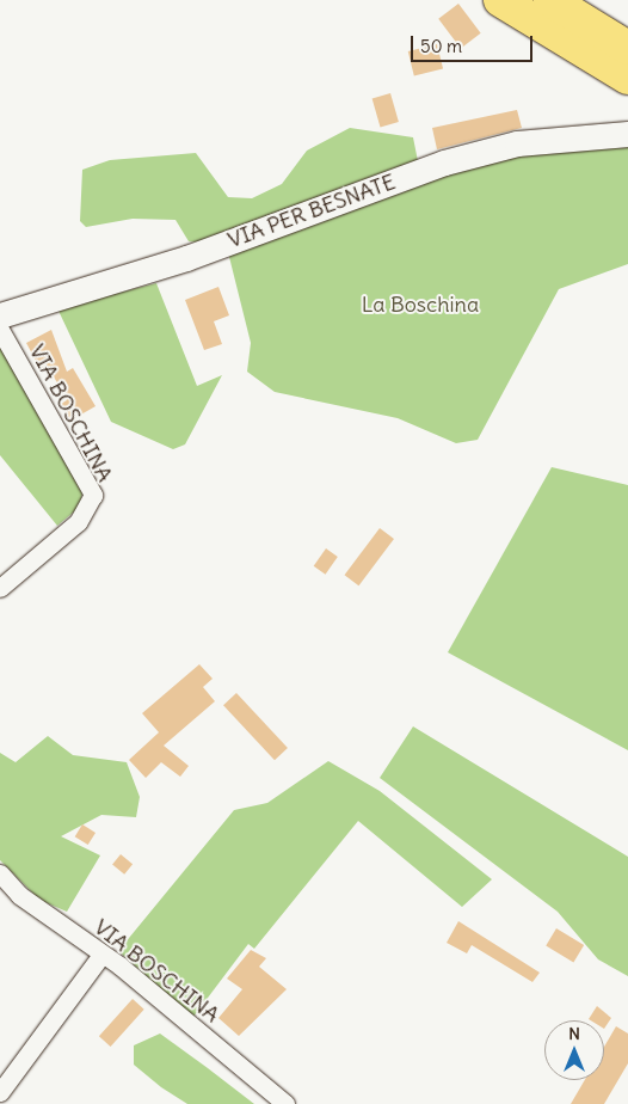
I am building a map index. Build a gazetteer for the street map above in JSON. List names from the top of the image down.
{
  "streets": {
    "street": ["VIA PER BESNATE", "VIA BOSCHINA"]
  },
  "parks": ["La Boschina"],
  "scale_bar": "50 m",
  "north": "top"
}
